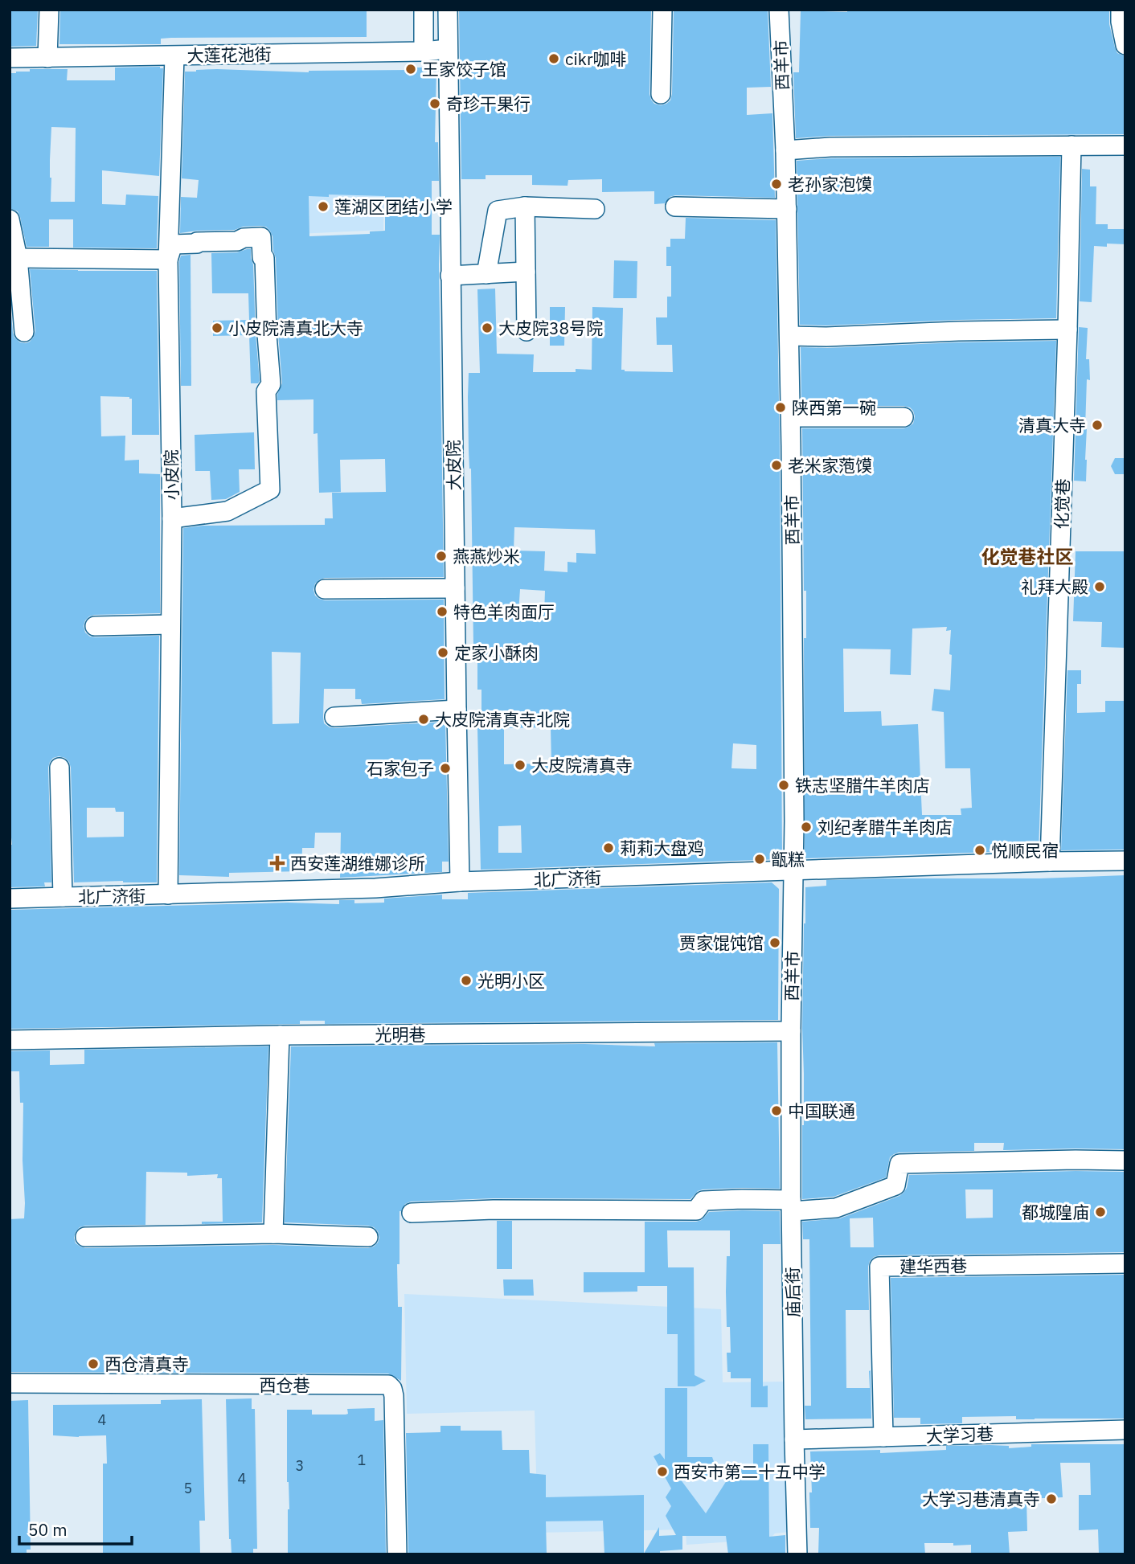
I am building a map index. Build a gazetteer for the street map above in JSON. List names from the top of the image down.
{
  "streets": {
    "street": [
      "大莲花池街",
      "西羊市",
      "大皮院",
      "小皮院",
      "化觉巷",
      "北广济街",
      "光明巷",
      "建华西巷",
      "庙后街",
      "西仓巷",
      "大学习巷"
    ]
  },
  "crossings": [
    ["大莲花池街", "大皮院"],
    ["大莲花池街", "小皮院"],
    ["西羊市", "北广济街"],
    ["西羊市", "光明巷"],
    ["西羊市", "庙后街"],
    ["大皮院", "北广济街"],
    ["小皮院", "北广济街"],
    ["化觉巷", "北广济街"],
    ["光明巷", "庙后街"],
    ["建华西巷", "大学习巷"],
    ["庙后街", "大学习巷"]
  ],
  "districts": ["化觉巷社区"],
  "places": {
    "other": [
      "cikr咖啡",
      "王家饺子馆",
      "奇珍干果行",
      "老孙家泡馍",
      "莲湖区团结小学",
      "小皮院清真北大寺",
      "大皮院38号院",
      "陕西第一碗",
      "清真大寺",
      "老米家萢馍",
      "燕燕炒米",
      "礼拜大殿",
      "特色羊肉面厅",
      "定家小酥肉",
      "大皮院清真寺北院",
      "大皮院清真寺",
      "石家包子",
      "铁志坚腊牛羊肉店",
      "刘纪孝腊牛羊肉店",
      "莉莉大盘鸡",
      "悦顺民宿",
      "甑糕",
      "贾家馄饨馆",
      "光明小区",
      "中国联通",
      "都城隍庙",
      "西仓清真寺",
      "西安市第二十五中学",
      "大学习巷清真寺"
    ],
    "health": ["西安莲湖维娜诊所"]
  },
  "house_numbers": [
    "4",
    "1",
    "3",
    "4",
    "5"
  ],
  "scale_bar": "50 m"
}
